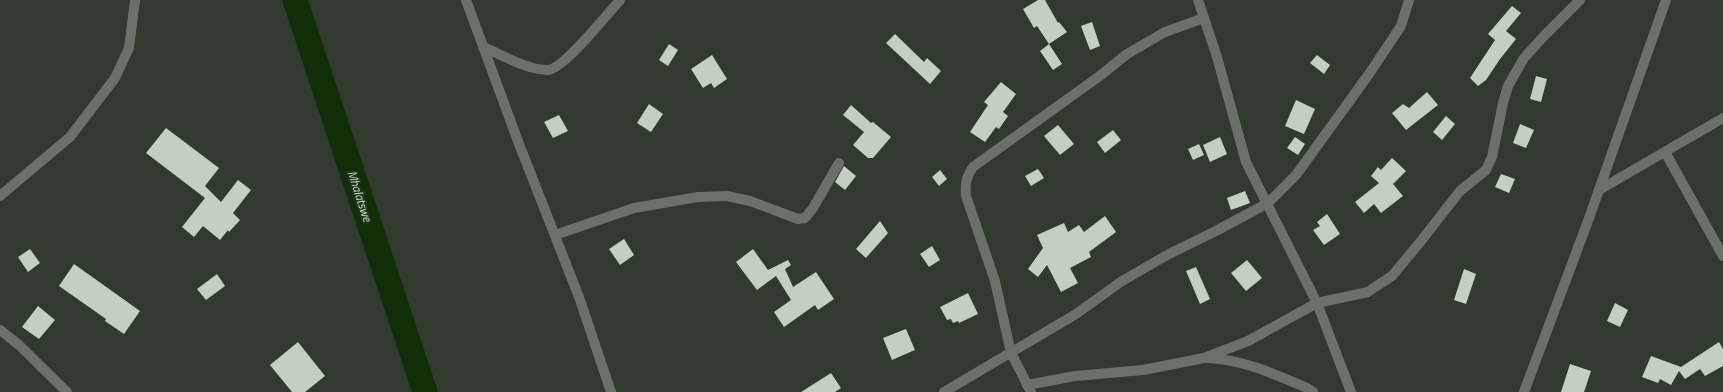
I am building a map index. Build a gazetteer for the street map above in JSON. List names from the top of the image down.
{
  "water": ["Mhalatswe"]
}
